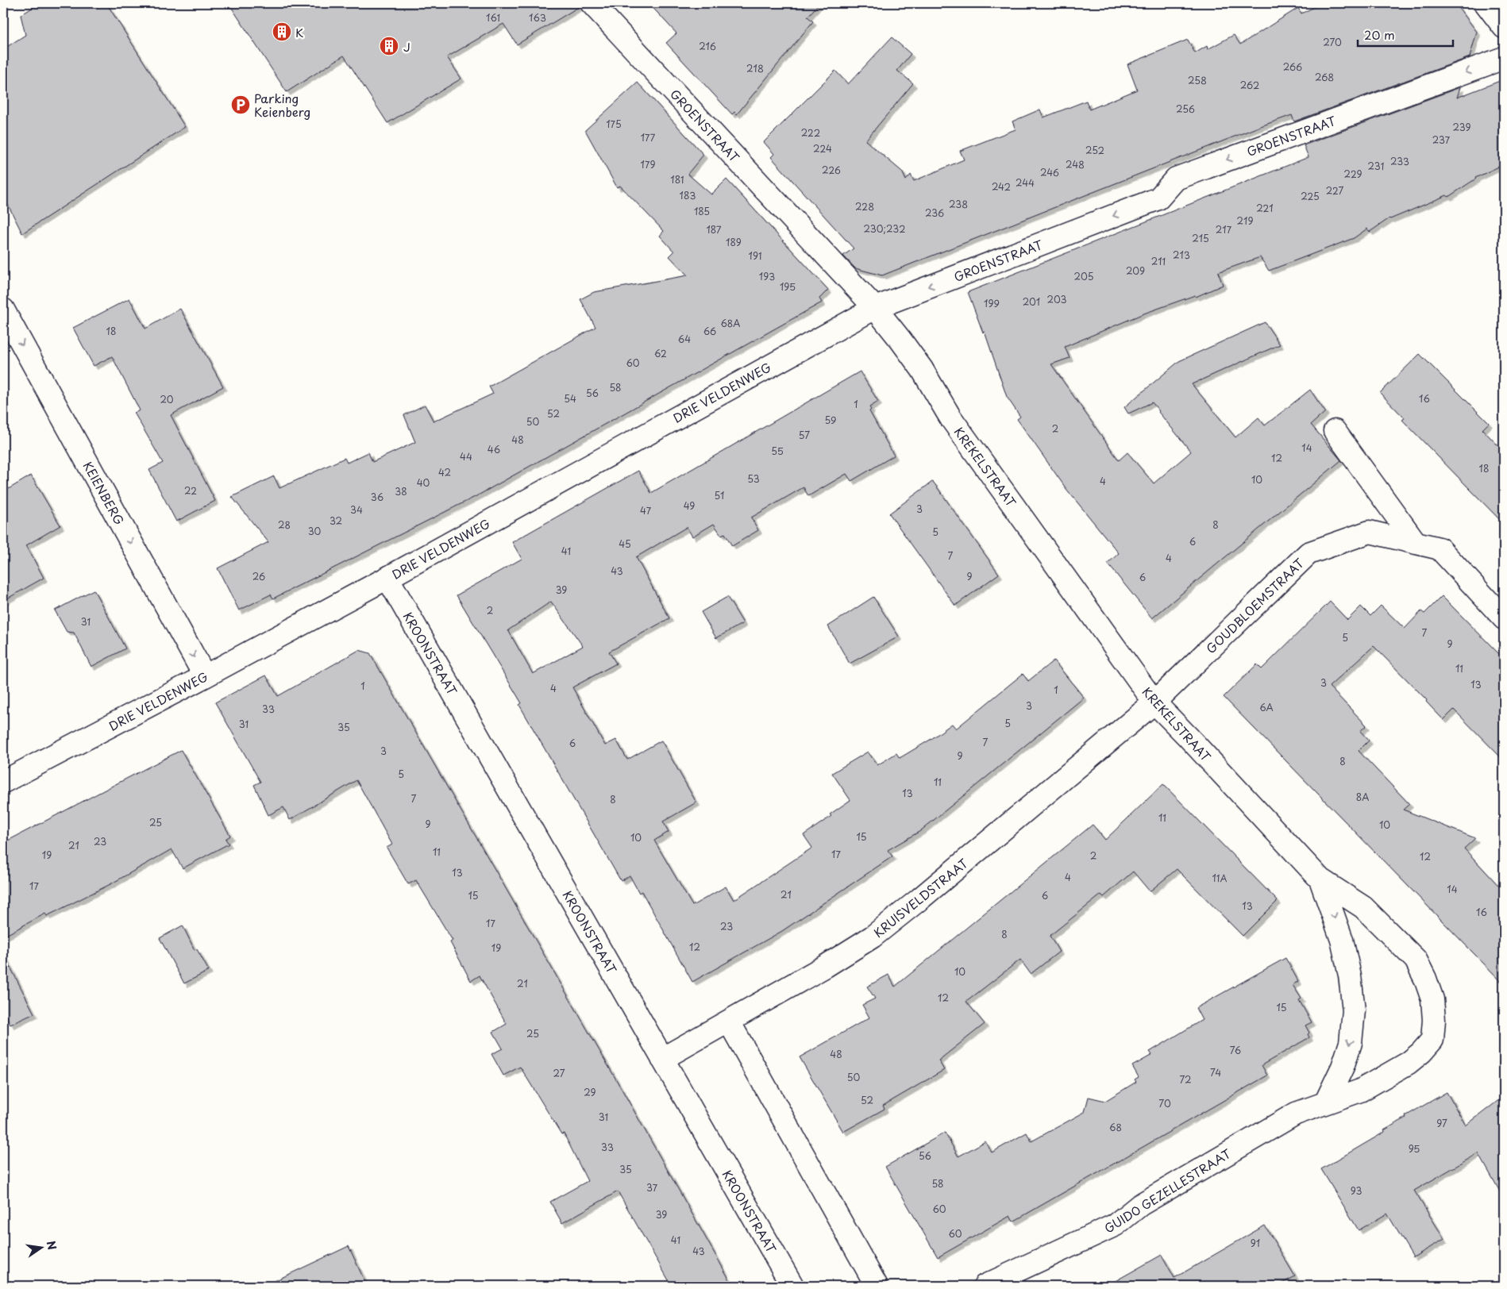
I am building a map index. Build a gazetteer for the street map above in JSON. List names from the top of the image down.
{
  "streets": {
    "street": [
      "GROENSTRAAT",
      "DRIE VELDENWEG",
      "KREKELSTRAAT",
      "KEIENBERG",
      "GOUDBLOEMSTRAAT",
      "KROONSTRAAT",
      "KRUISVELDSTRAAT",
      "GUIDO GEZELLESTRAAT"
    ]
  },
  "crossings": [
    ["GROENSTRAAT", "DRIE VELDENWEG"],
    ["GROENSTRAAT", "KREKELSTRAAT"],
    ["DRIE VELDENWEG", "KREKELSTRAAT"],
    ["DRIE VELDENWEG", "KEIENBERG"],
    ["DRIE VELDENWEG", "KROONSTRAAT"],
    ["KREKELSTRAAT", "GOUDBLOEMSTRAAT"],
    ["KREKELSTRAAT", "KRUISVELDSTRAAT"],
    ["KREKELSTRAAT", "GUIDO GEZELLESTRAAT"],
    ["GOUDBLOEMSTRAAT", "KRUISVELDSTRAAT"],
    ["KROONSTRAAT", "KRUISVELDSTRAAT"]
  ],
  "one_way": ["GROENSTRAAT", "KEIENBERG"],
  "places": {
    "building": ["K", "J"],
    "parking": ["Parking Keienberg"]
  },
  "house_numbers": [
    "161",
    "163",
    "270",
    "216",
    "266",
    "218",
    "268",
    "258",
    "262",
    "256",
    "175",
    "239",
    "222",
    "177",
    "237",
    "224",
    "252",
    "233",
    "179",
    "248",
    "231",
    "226",
    "246",
    "229",
    "181",
    "244",
    "242",
    "227",
    "183",
    "225",
    "238",
    "228",
    "221",
    "185",
    "236",
    "219",
    "230;232",
    "187",
    "217",
    "215",
    "189",
    "213",
    "191",
    "211",
    "209",
    "193",
    "205",
    "195",
    "203",
    "201",
    "199",
    "68A",
    "18",
    "66",
    "64",
    "62",
    "60",
    "58",
    "56",
    "54",
    "16",
    "20",
    "1",
    "52",
    "59",
    "50",
    "2",
    "57",
    "48",
    "14",
    "46",
    "55",
    "44",
    "12",
    "18",
    "42",
    "53",
    "10",
    "4",
    "40",
    "22",
    "38",
    "51",
    "36",
    "49",
    "3",
    "34",
    "47",
    "32",
    "28",
    "8",
    "30",
    "5",
    "6",
    "45",
    "41",
    "7",
    "4",
    "43",
    "26",
    "9",
    "6",
    "39",
    "2",
    "31",
    "7",
    "5",
    "9",
    "11",
    "3",
    "13",
    "1",
    "4",
    "1",
    "3",
    "6A",
    "33",
    "5",
    "31",
    "35",
    "7",
    "6",
    "3",
    "9",
    "8",
    "5",
    "11",
    "13",
    "8A",
    "7",
    "8",
    "11",
    "25",
    "9",
    "10",
    "15",
    "10",
    "23",
    "21",
    "11",
    "17",
    "19",
    "2",
    "12",
    "13",
    "4",
    "11A",
    "17",
    "14",
    "21",
    "15",
    "6",
    "13",
    "16",
    "17",
    "23",
    "8",
    "12",
    "19",
    "10",
    "21",
    "12",
    "15",
    "25",
    "76",
    "48",
    "74",
    "27",
    "50",
    "72",
    "29",
    "52",
    "70",
    "31",
    "97",
    "68",
    "33",
    "95",
    "56",
    "35",
    "58",
    "37",
    "93",
    "60",
    "39",
    "60",
    "41",
    "91",
    "43"
  ],
  "scale_bar": "20 m",
  "north": "right"
}
